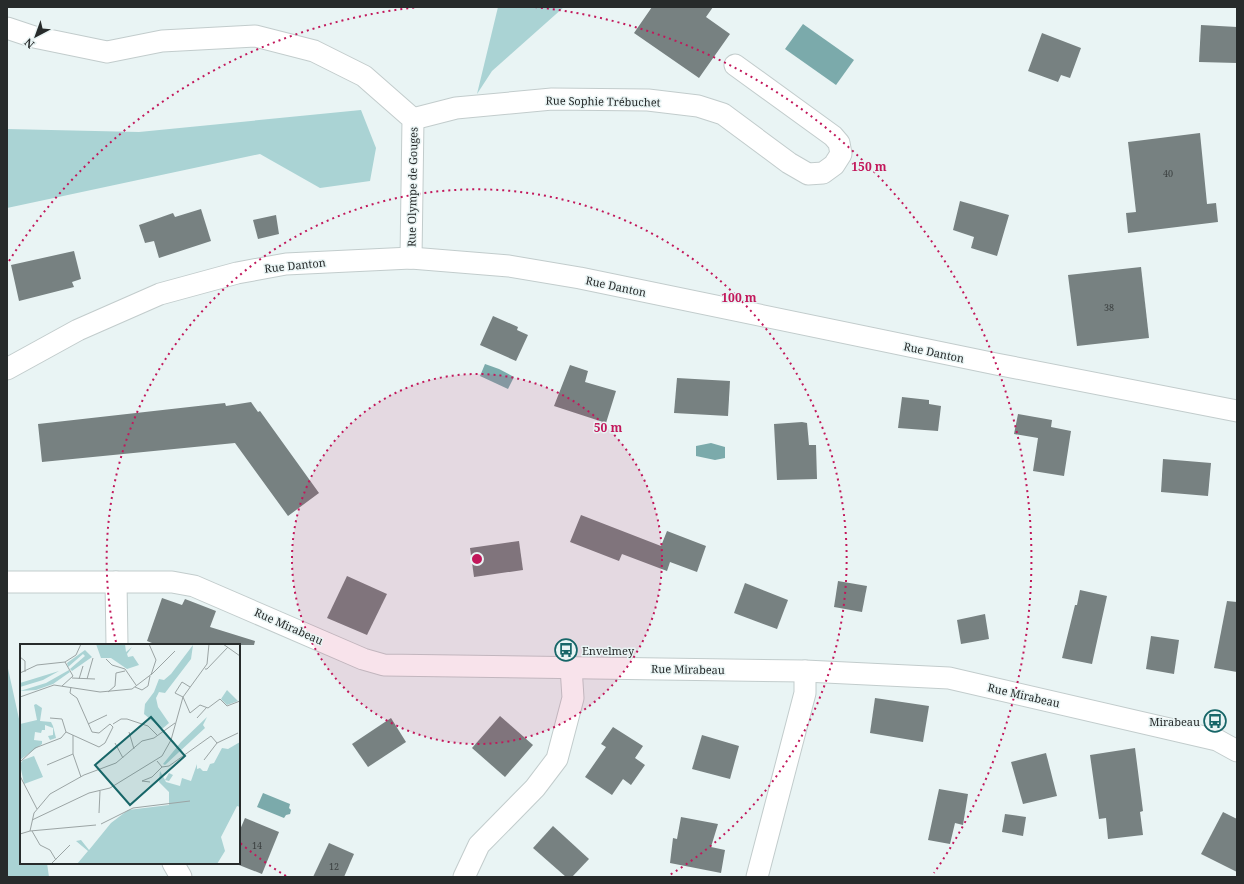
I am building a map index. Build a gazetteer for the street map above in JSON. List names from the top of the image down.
{
  "streets": {
    "street": [
      "Rue Sophie Trébuchet",
      "Rue Olympe de Gouges",
      "Rue Danton",
      "Rue Mirabeau"
    ]
  },
  "crossings": [
    ["Rue Sophie Trébuchet", "Rue Olympe de Gouges"],
    ["Rue Olympe de Gouges", "Rue Danton"]
  ],
  "places": {
    "bus stop": ["Envelmey", "Mirabeau"]
  },
  "house_numbers": [
    "40",
    "38",
    "14",
    "12"
  ],
  "north": "bottom left",
  "rings": ["150 m", "100 m", "50 m"]
}
